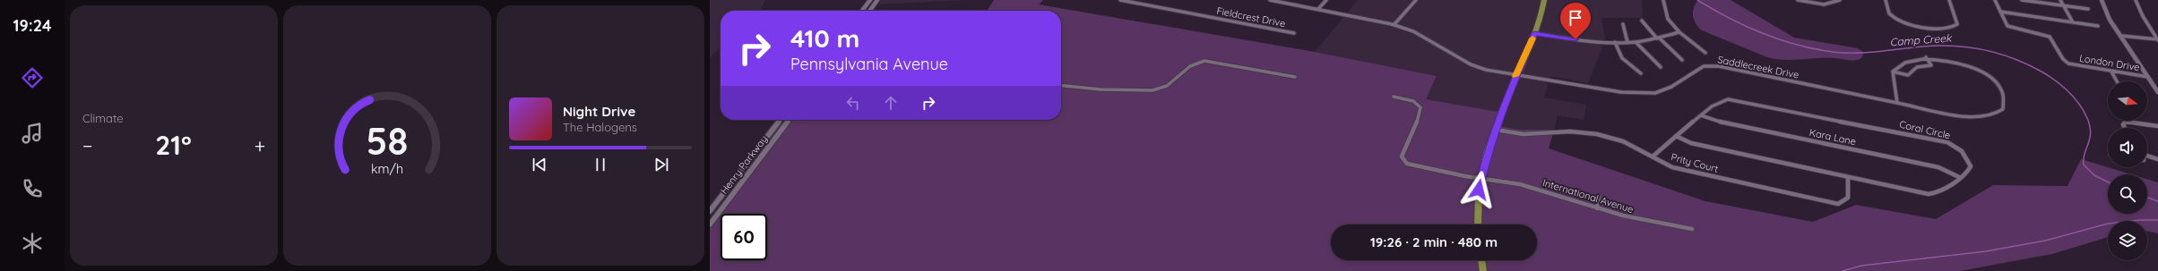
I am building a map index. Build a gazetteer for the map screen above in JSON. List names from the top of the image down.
{
  "streets": {
    "street": [
      "Fieldcrest Drive",
      "London Drive",
      "Saddlecreek Drive",
      "Coral Circle",
      "Kara Lane",
      "Prity Court",
      "Henry Parkway",
      "International Avenue"
    ]
  },
  "crossings": [
    ["Coral Circle", "Kara Lane"],
    ["Coral Circle", "Prity Court"]
  ],
  "water": ["Camp Creek"],
  "north": "right",
  "page": {
    "tabs": "19:24",
    "tile": "Climate",
    "turn": ["410 m", "Pennsylvania Avenue"],
    "song": ["Night Drive", "The Halogens"],
    "heat": ["−", "21°", "+"],
    "limit": "60",
    "trip": "19:26 · 2 min · 480 m",
    "gauge": ["58", "km/h"]
  }
}
